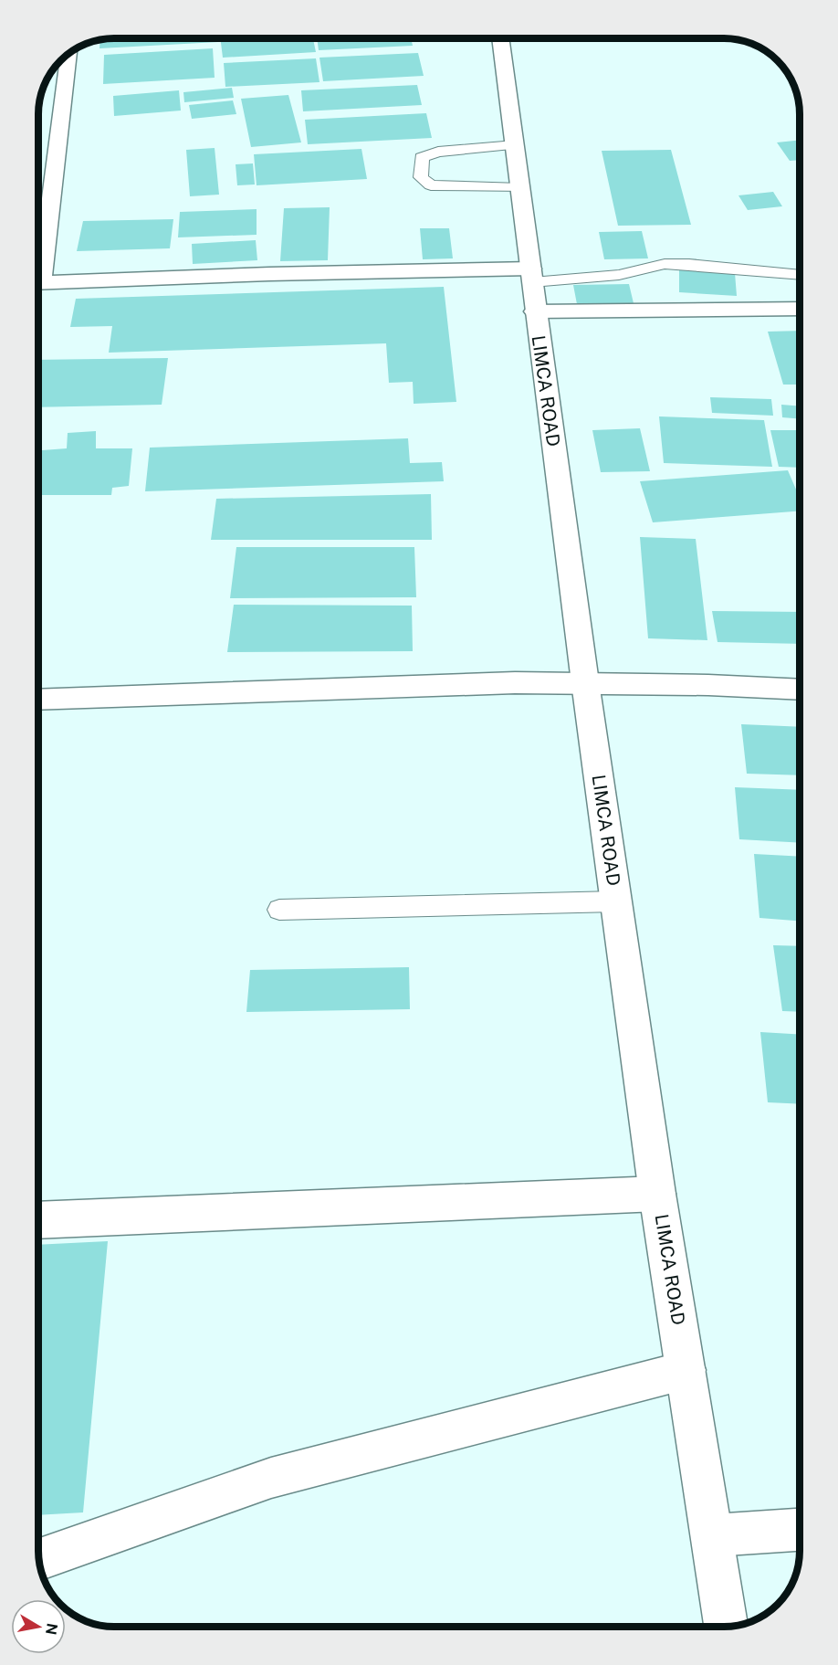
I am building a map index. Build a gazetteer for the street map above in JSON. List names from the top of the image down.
{
  "streets": {
    "street": ["LIMCA ROAD"]
  },
  "north": "right"
}
